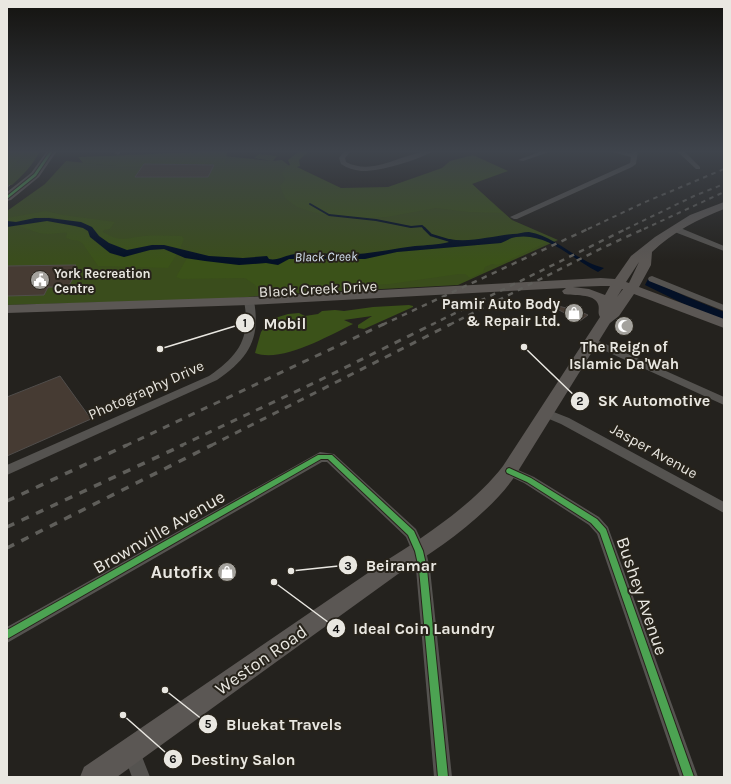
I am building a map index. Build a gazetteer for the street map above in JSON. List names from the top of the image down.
{
  "streets": {
    "main road": ["Black Creek Drive", "Weston Road"],
    "street": [
      "Photography Drive",
      "Jasper Avenue",
      "Brownville Avenue",
      "Bushey Avenue"
    ]
  },
  "crossings": [
    ["Black Creek Drive", "Photography Drive"],
    ["Black Creek Drive", "Weston Road"],
    ["Jasper Avenue", "Weston Road"],
    ["Brownville Avenue", "Weston Road"],
    ["Bushey Avenue", "Weston Road"]
  ],
  "water": ["Black Creek"],
  "places": {
    "public building": ["York Recreation Centre"],
    "shop": ["Pamir Auto Body & Repair Ltd.", "Autofix"],
    "mosque": ["The Reign of Islamic Da'Wah"],
    "other": [
      "SK Automotive",
      "Mobil",
      "Beiramar",
      "Ideal Coin Laundry",
      "Bluekat Travels",
      "Destiny Salon"
    ]
  }
}
